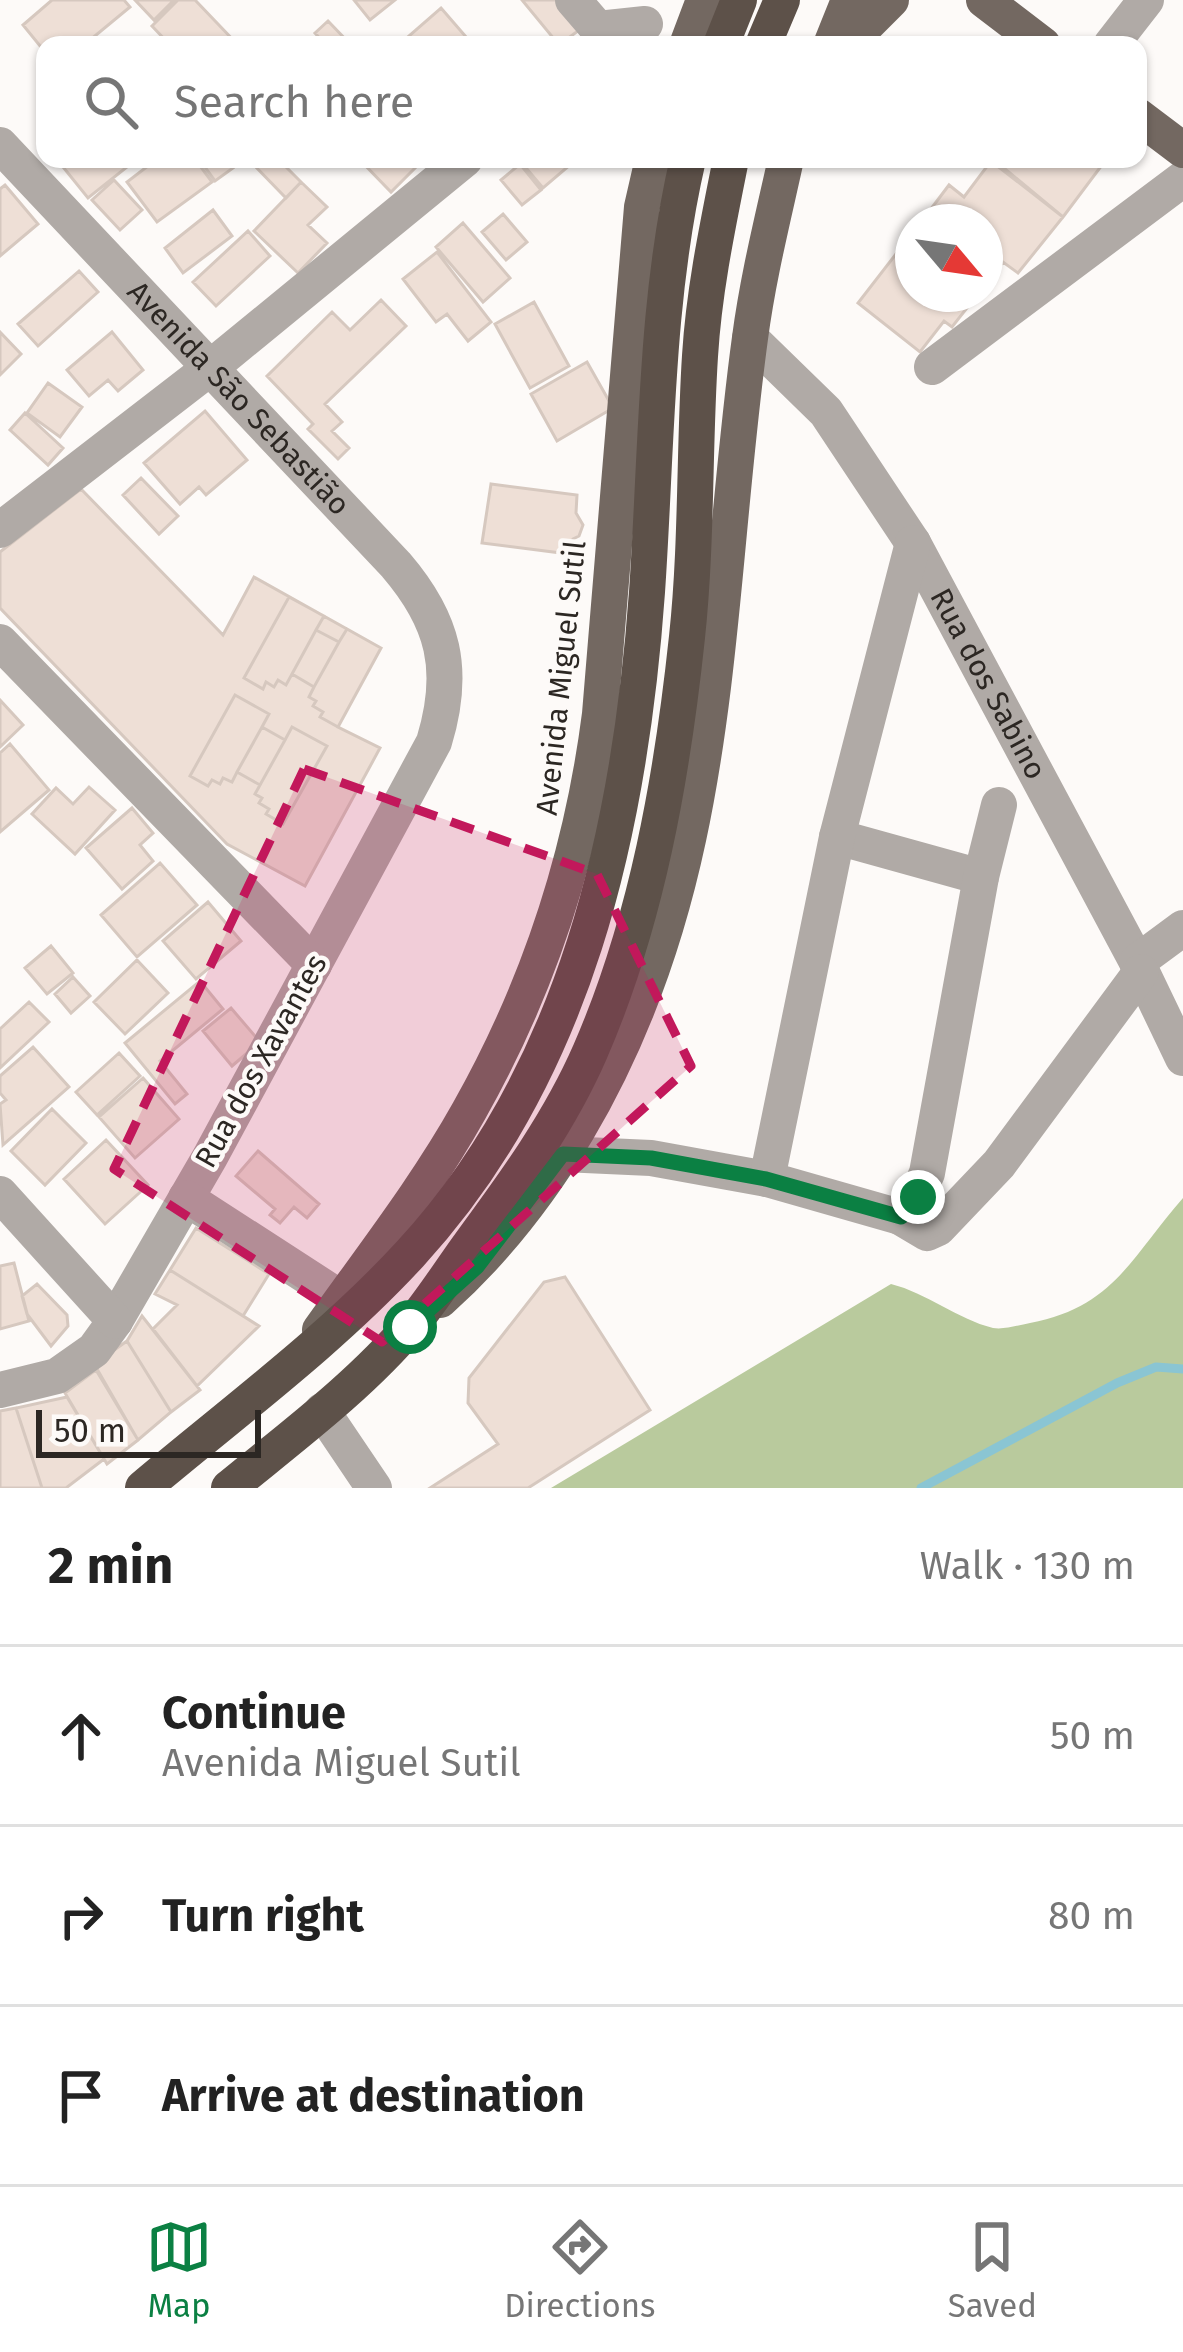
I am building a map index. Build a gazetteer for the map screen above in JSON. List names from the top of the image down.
{
  "streets": {
    "highway": ["Avenida Miguel Sutil"],
    "street": ["Avenida São Sebastião", "Rua dos Sabino", "Rua dos Xavantes"]
  },
  "crossings": [
    ["Avenida São Sebastião", "Rua dos Xavantes"]
  ],
  "scale_bar": "50 m",
  "north": "bottom right",
  "page": {
    "search": "Search here",
    "scale": "50 m",
    "heading": ["2 min", "Walk · 130 m"],
    "list": [
      ["Continue", "Avenida Miguel Sutil", "50 m"],
      ["Turn right", "80 m"],
      "Arrive at destination"
    ],
    "nav": ["Map", "Directions", "Saved"]
  }
}
